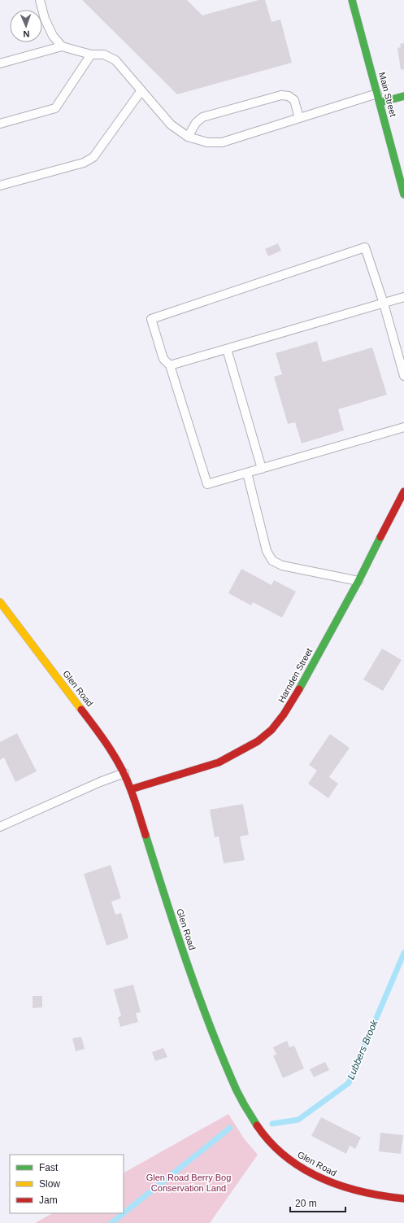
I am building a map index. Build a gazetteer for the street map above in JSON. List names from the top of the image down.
{
  "streets": {
    "street": ["Main Street", "Harnden Street", "Glen Road"]
  },
  "crossings": [
    ["Harnden Street", "Glen Road"]
  ],
  "water": ["Lubbers Brook"],
  "parks": ["Glen Road Berry Bog Conservation Land"],
  "legend": ["Fast", "Slow", "Jam"],
  "scale_bar": "20 m",
  "north": "bottom"
}
